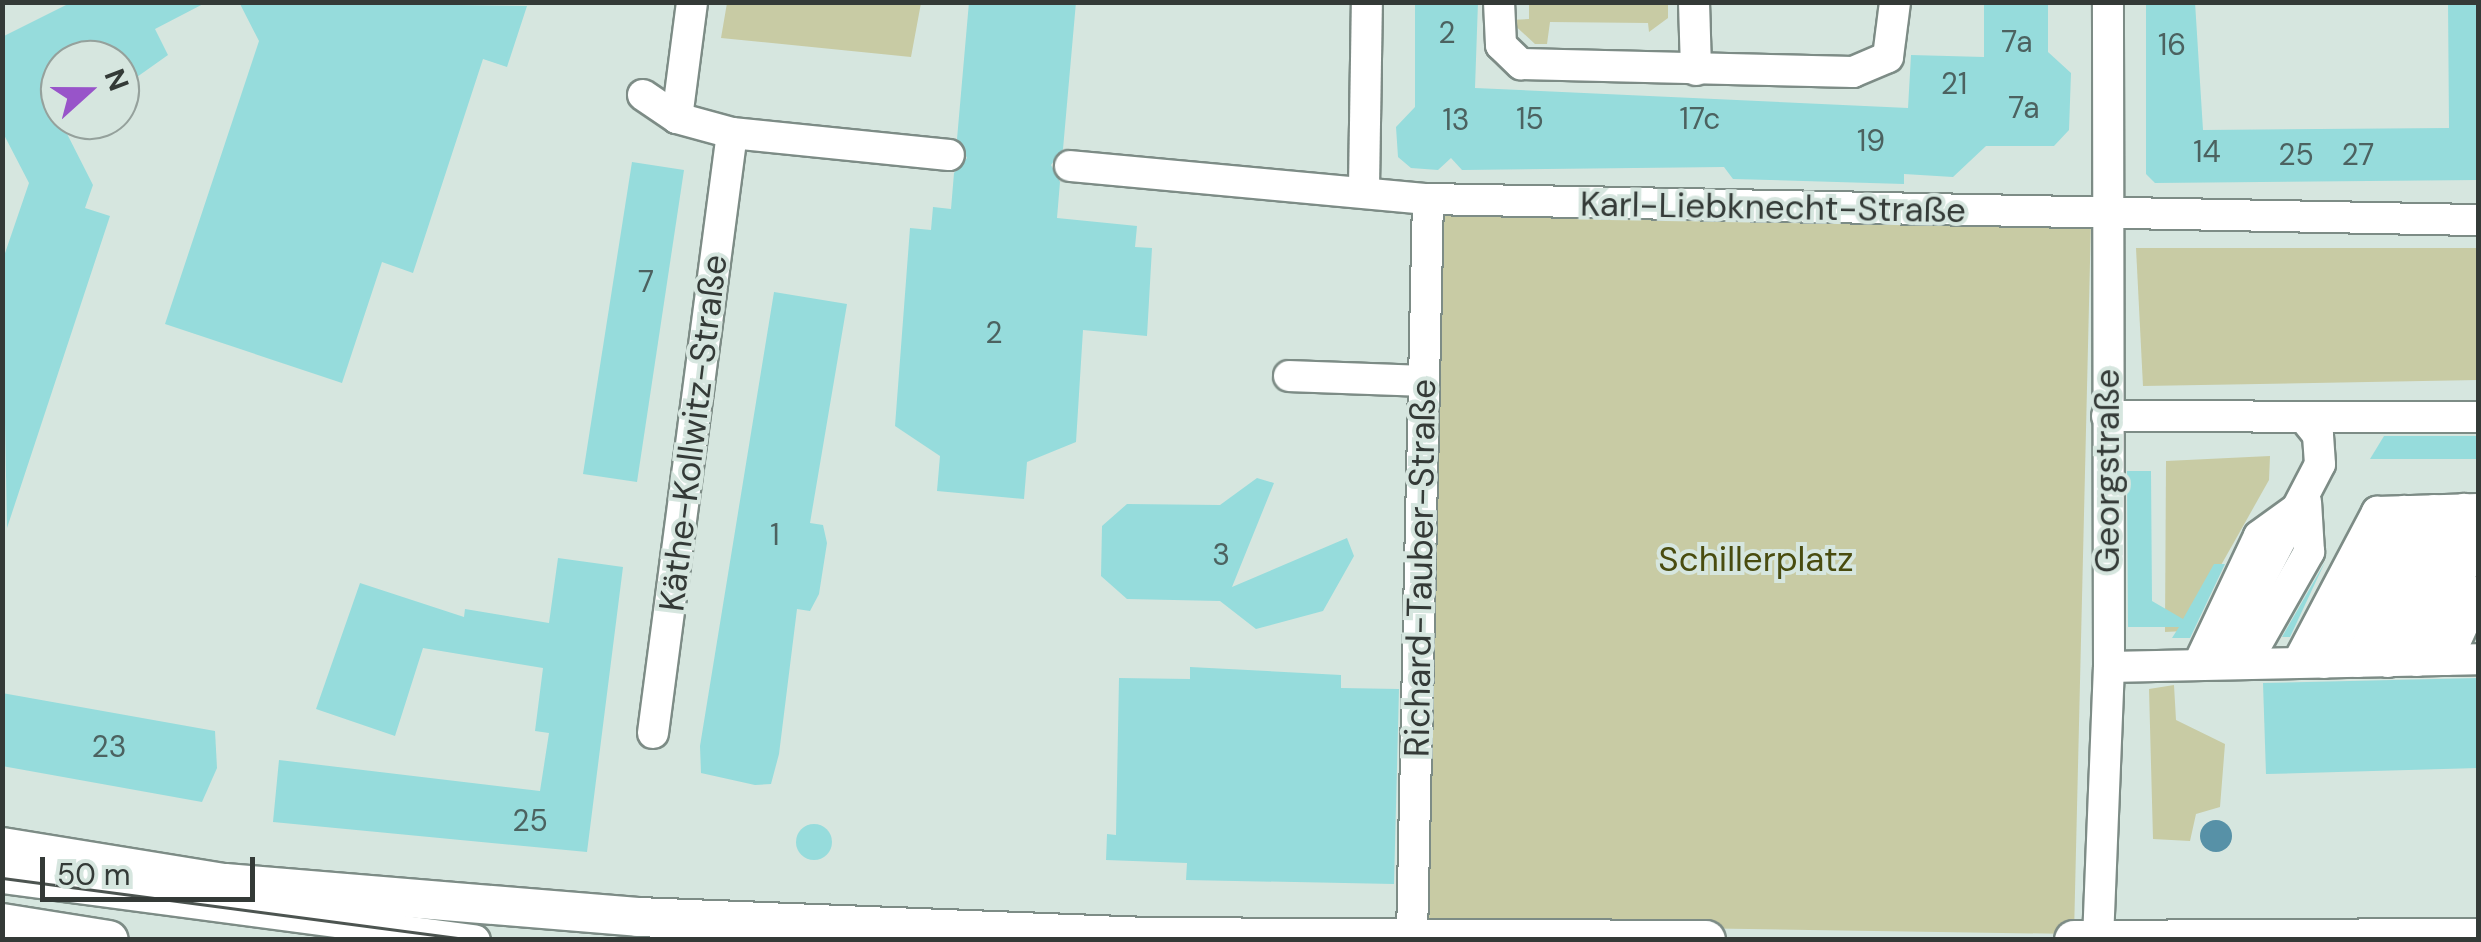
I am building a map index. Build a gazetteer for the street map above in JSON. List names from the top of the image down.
{
  "streets": {
    "street": [
      "Karl-Liebknecht-Straße",
      "Käthe-Kollwitz-Straße",
      "Georgstraße",
      "Richard-Tauber-Straße"
    ]
  },
  "crossings": [
    ["Karl-Liebknecht-Straße", "Georgstraße"],
    ["Karl-Liebknecht-Straße", "Richard-Tauber-Straße"]
  ],
  "parks": ["Schillerplatz"],
  "house_numbers": [
    "2",
    "7a",
    "16",
    "21",
    "7a",
    "15",
    "17c",
    "13",
    "19",
    "14",
    "25",
    "27",
    "7",
    "2",
    "1",
    "3",
    "23",
    "25"
  ],
  "scale_bar": "50 m",
  "north": "right"
}
